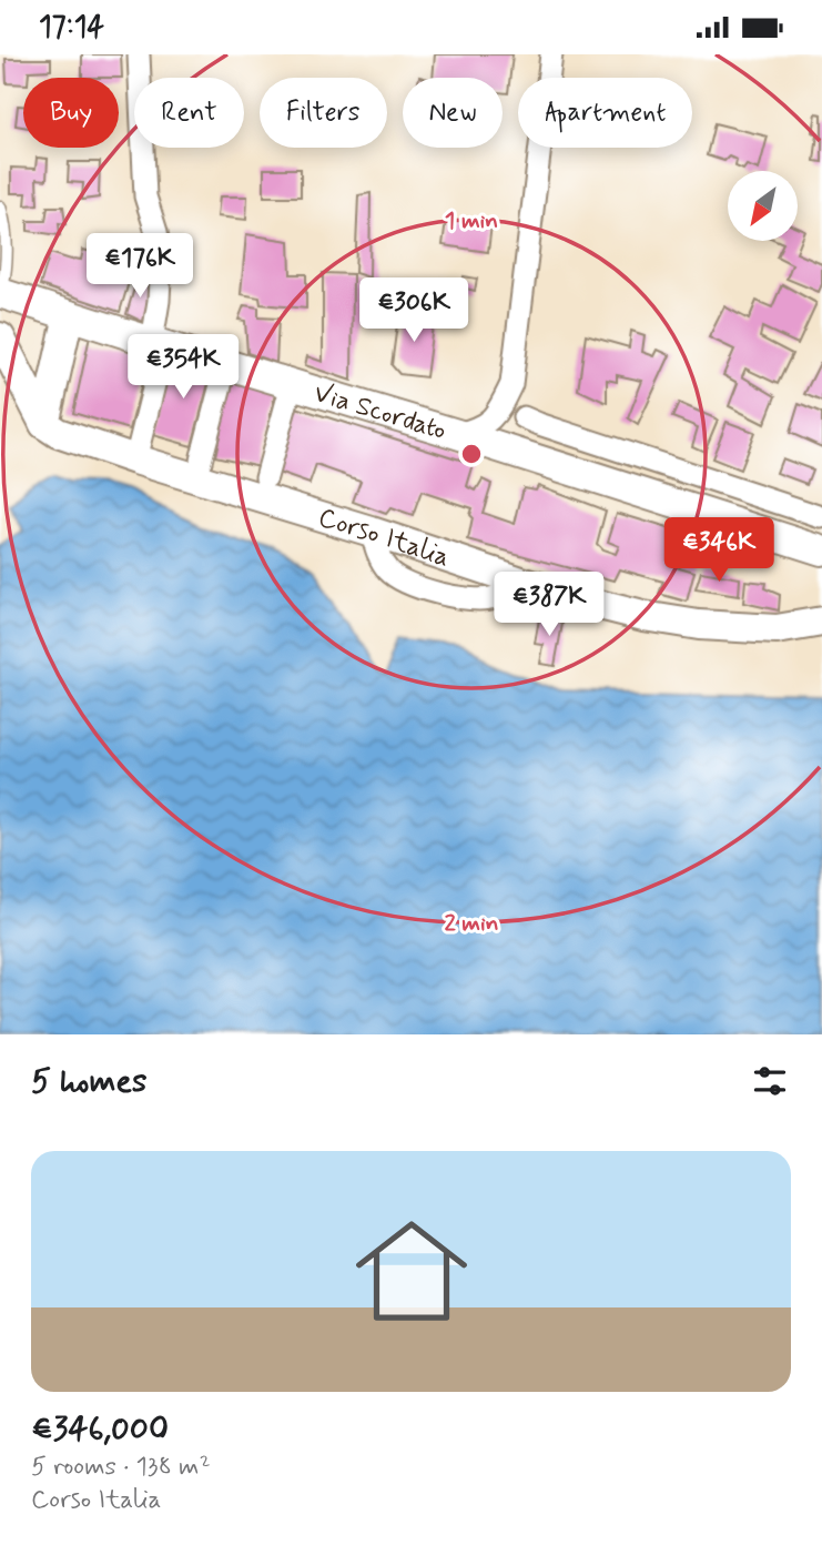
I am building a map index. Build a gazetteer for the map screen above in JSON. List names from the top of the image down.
{
  "streets": {
    "street": ["Via Scordato", "Corso Italia"]
  },
  "north": "bottom left",
  "page": {
    "status": "17:14",
    "chip": [
      "Buy",
      "Rent",
      "Filters",
      "New",
      "Apartment"
    ],
    "price": [
      "€176K",
      "€306K",
      "€354K",
      "€346K",
      "€387K"
    ],
    "heading": "5 homes",
    "list": [
      {
        "name": "€346,000",
        "note": "5 rooms · 138 m² · Corso Italia"
      }
    ]
  },
  "rings": ["1 min", "2 min"]
}
